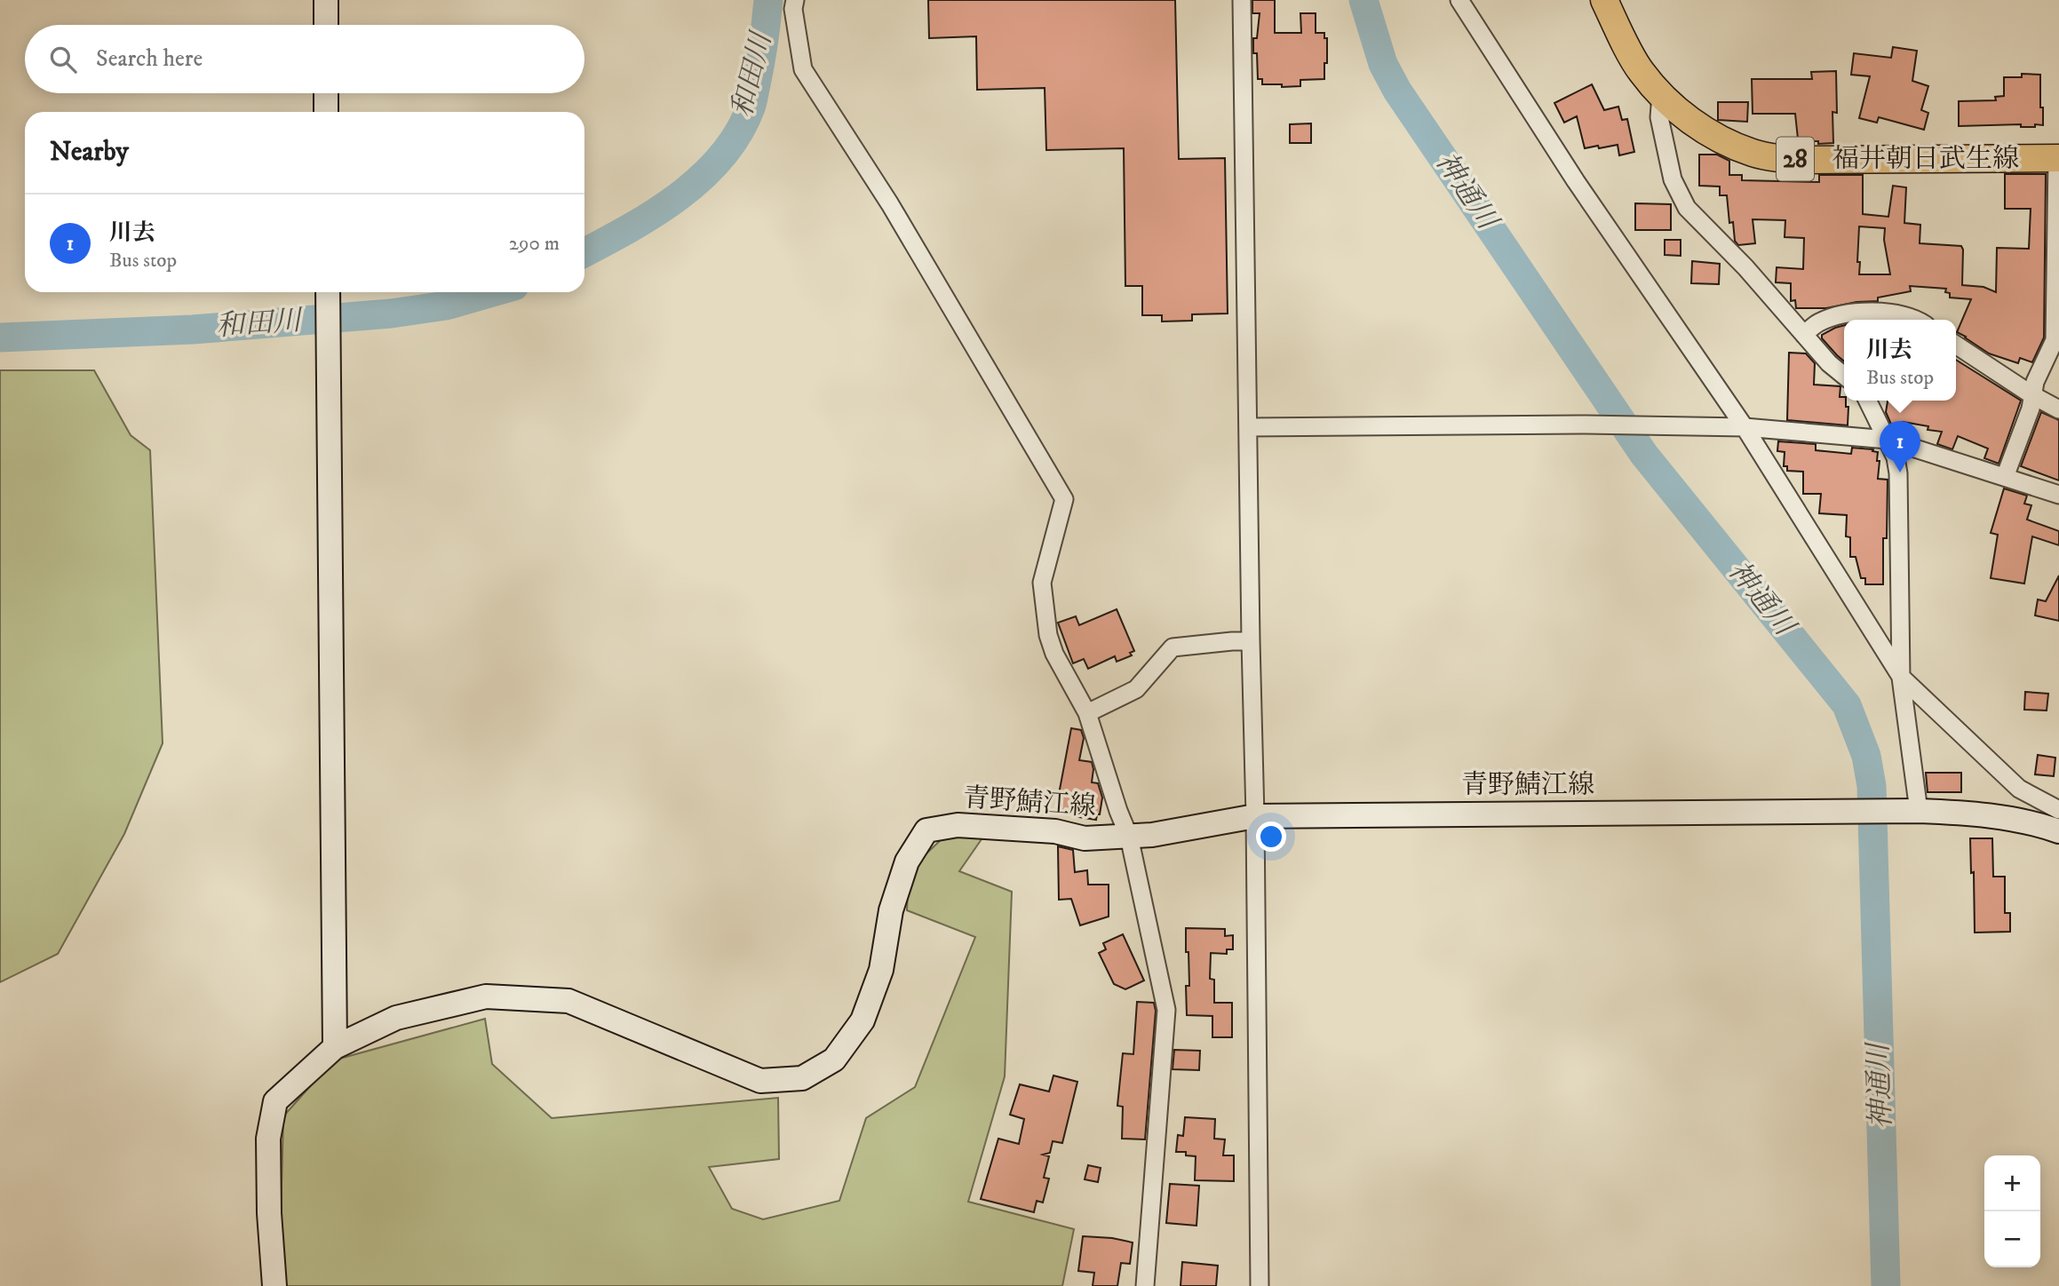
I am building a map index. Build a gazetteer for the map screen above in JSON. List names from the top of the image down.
{
  "streets": {
    "main road": ["28", "福井朝日武生線", "青野鯖江線"]
  },
  "water": ["和田川", "神通川"],
  "page": {
    "search": "Search here",
    "heading": "Nearby",
    "list": [
      {
        "mark": "1",
        "name": "川去",
        "note": "Bus stop",
        "value": "290 m"
      }
    ],
    "popup": ["川去", "Bus stop"],
    "pins": "1",
    "map_buttons": ["+", "−"]
  }
}
